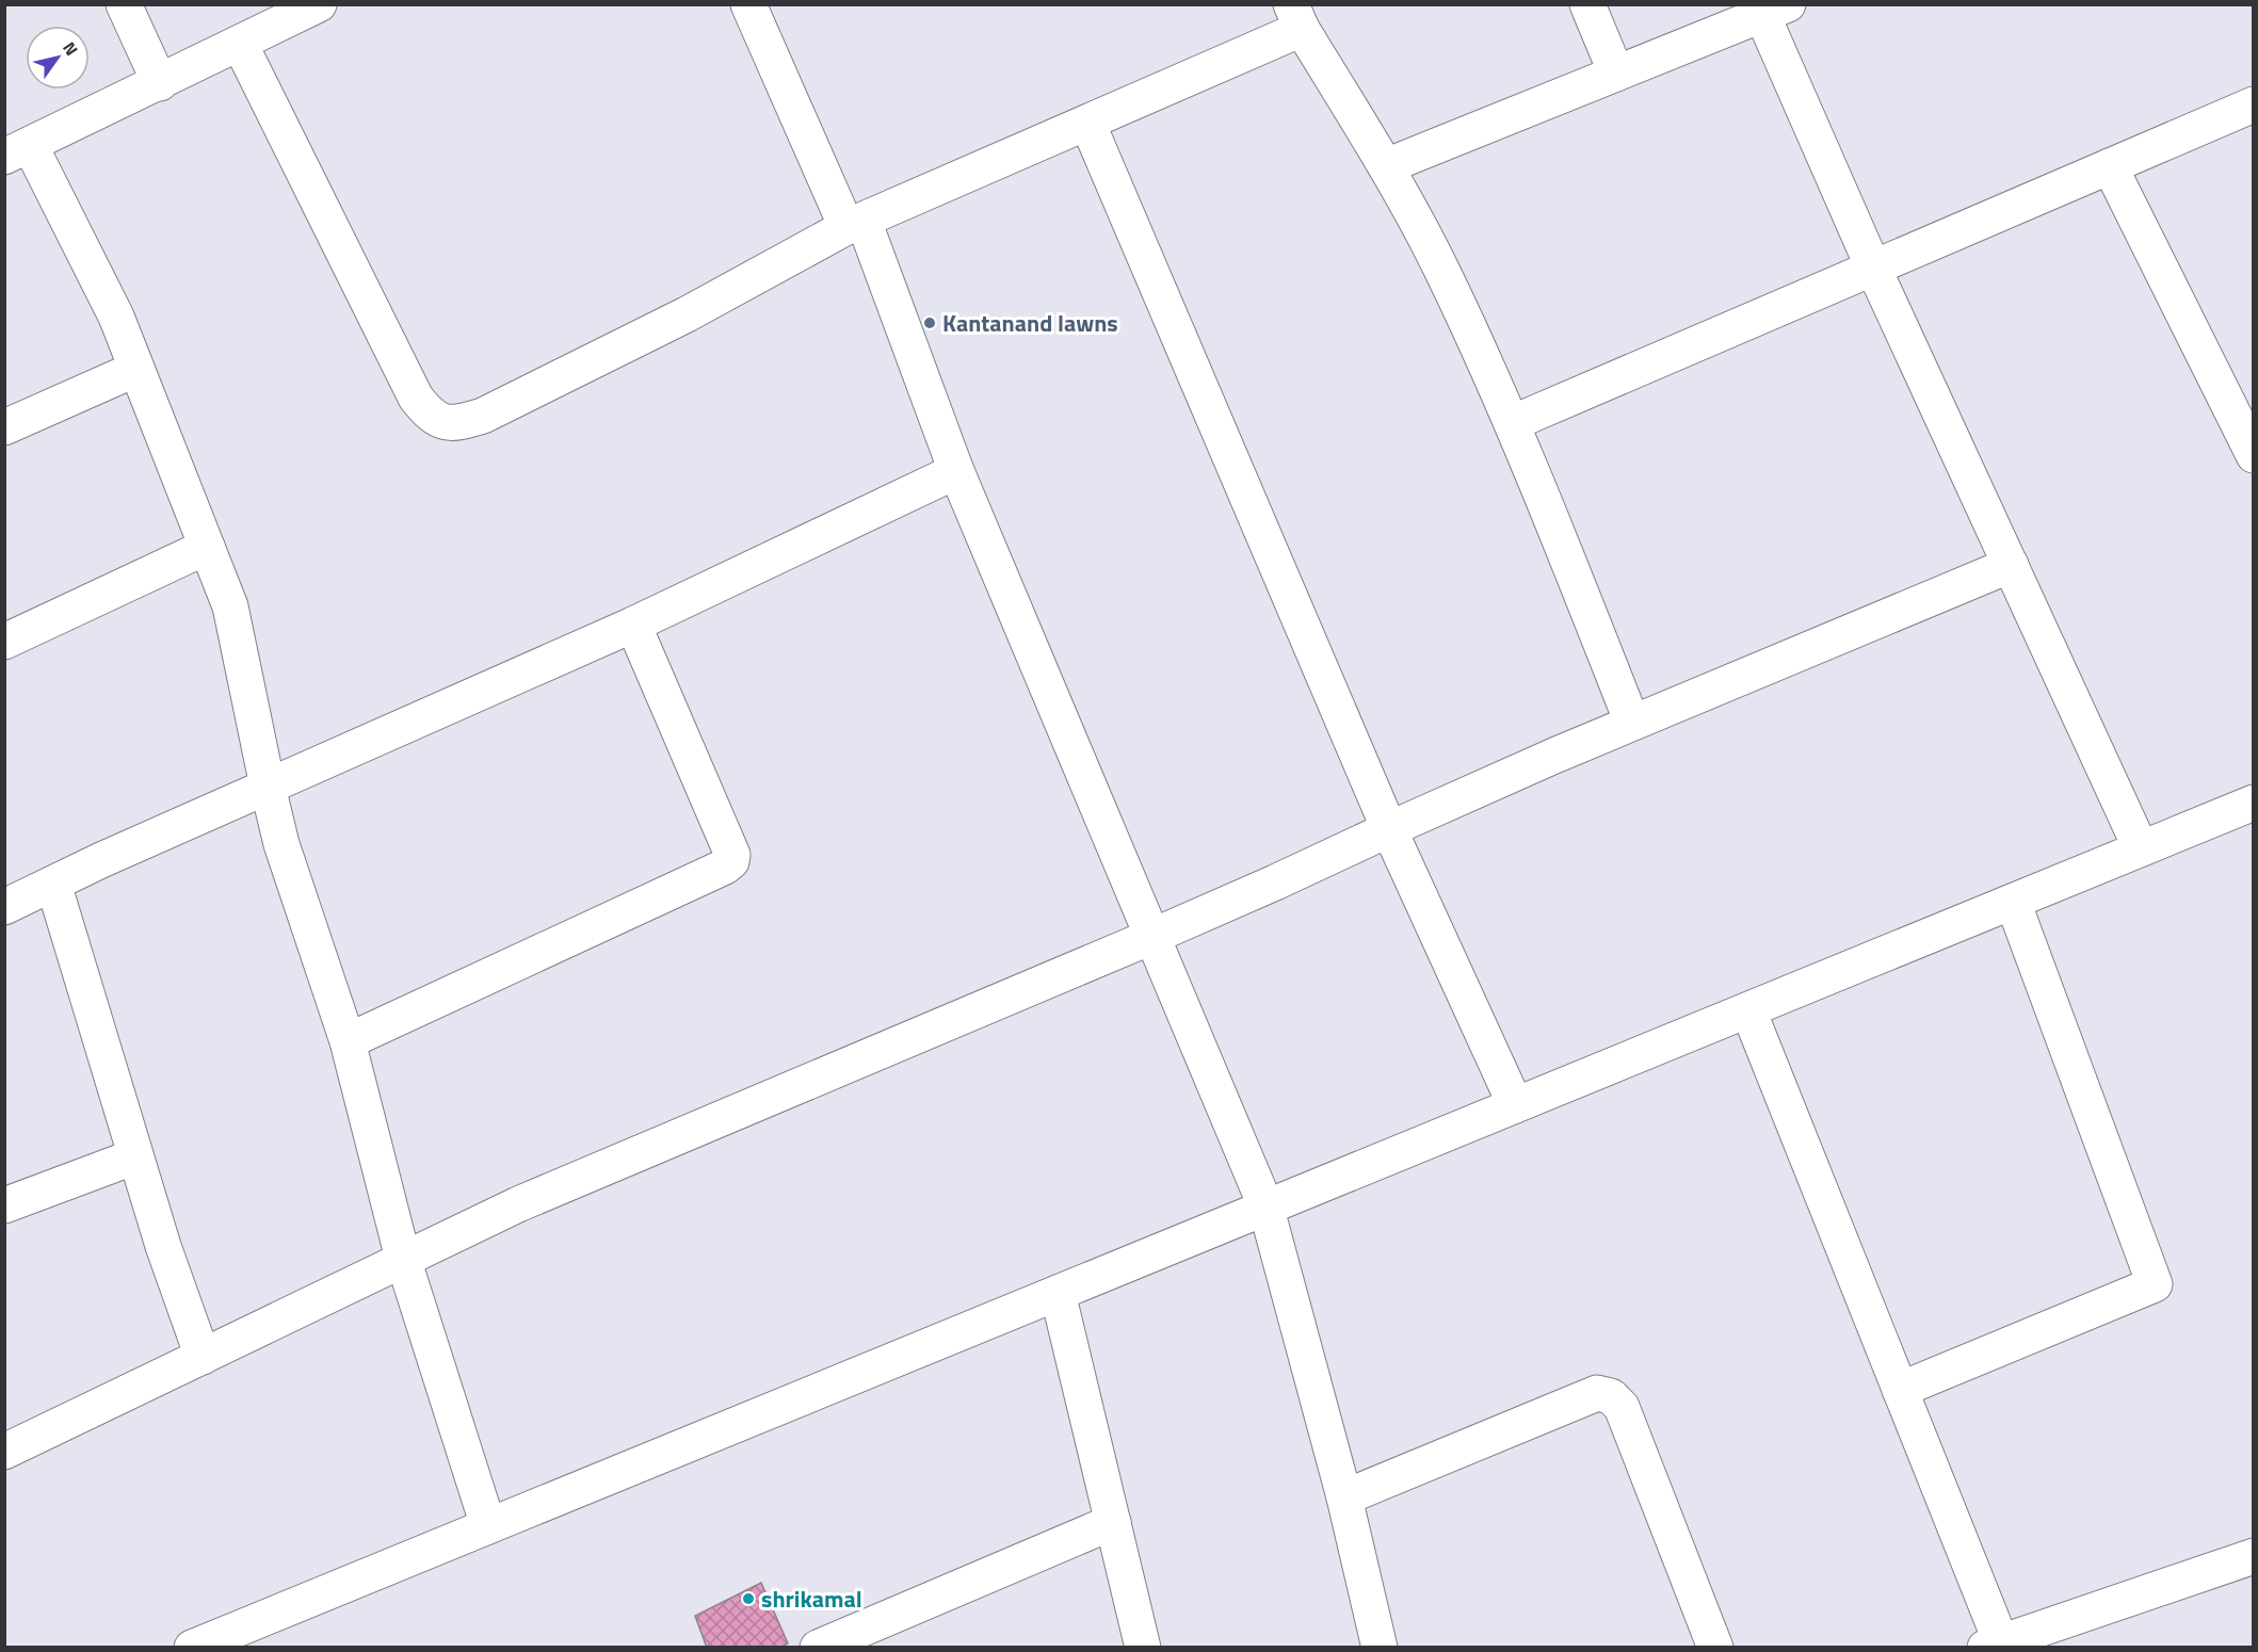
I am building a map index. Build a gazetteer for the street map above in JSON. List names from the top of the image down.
{
  "places": ["Kantanand lawns", "shrikamal"],
  "north": "top right"
}
